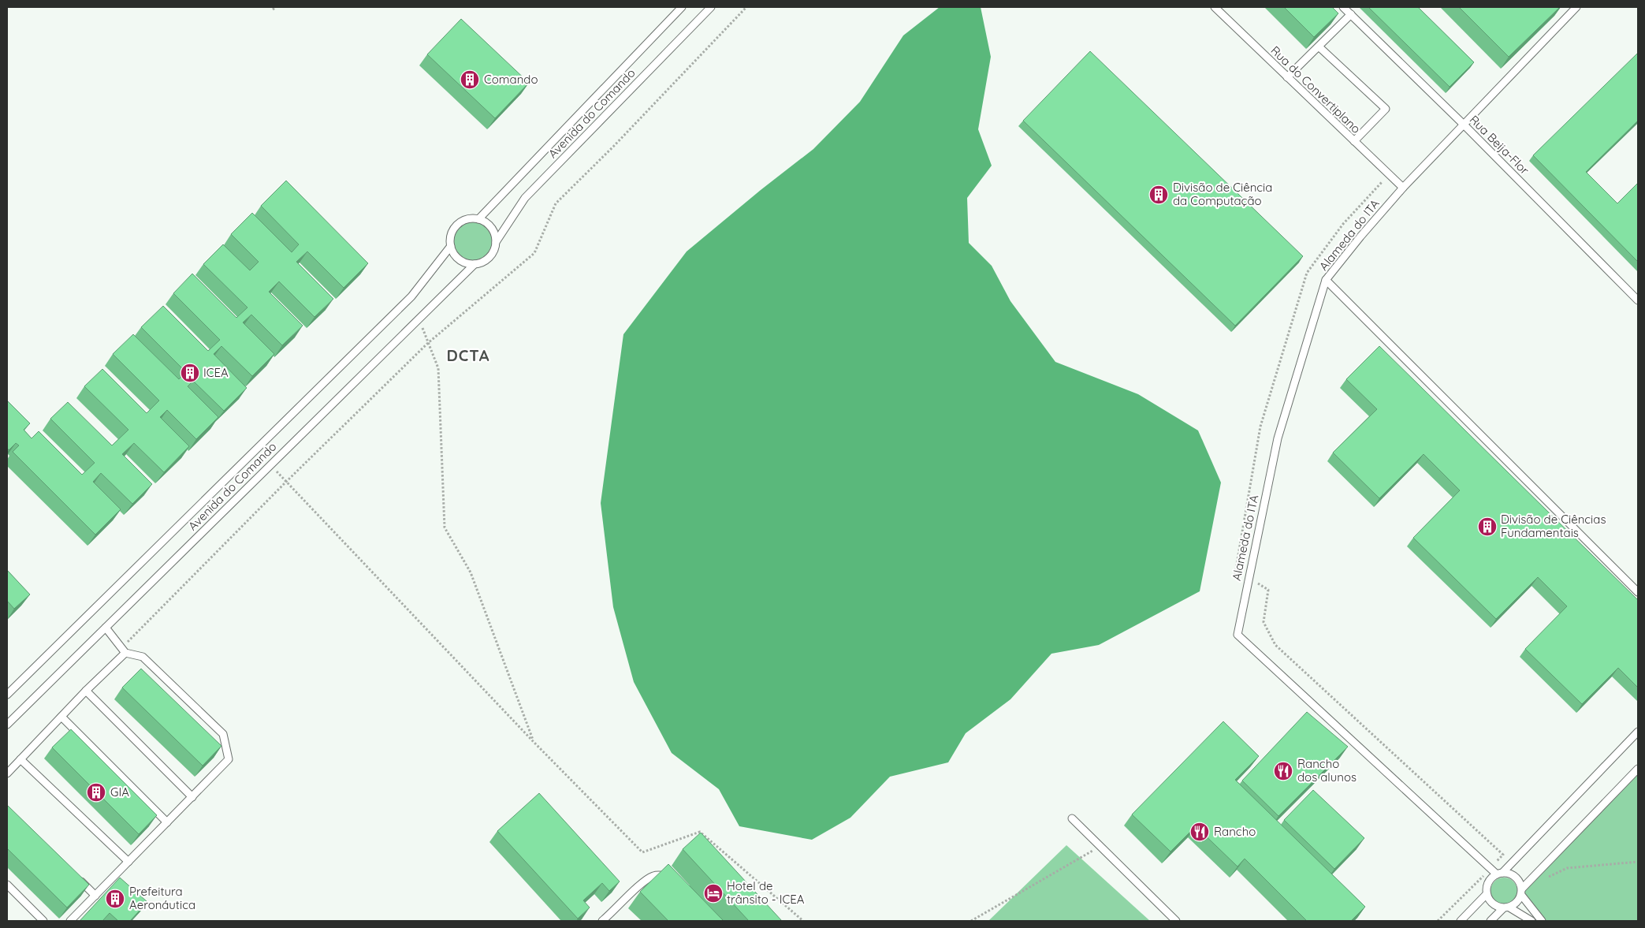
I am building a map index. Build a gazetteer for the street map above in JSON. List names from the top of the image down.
{
  "streets": {
    "lane": [
      "Rua do Convertiplano",
      "Avenida do Comando",
      "Rua Beija-Flor",
      "Alameda do ITA"
    ]
  },
  "crossings": [
    ["Rua do Convertiplano", "Alameda do ITA"],
    ["Rua Beija-Flor", "Alameda do ITA"]
  ],
  "districts": ["DCTA"],
  "places": {
    "building": [
      "Comando",
      "Divisão de Ciência da Computação",
      "ICEA",
      "Divisão de Ciências Fundamentais",
      "GIA",
      "Prefeitura Aeronáutica"
    ],
    "restaurant": ["Rancho dos alunos", "Rancho"],
    "hotel": ["Hotel de trânsito - ICEA"]
  }
}
